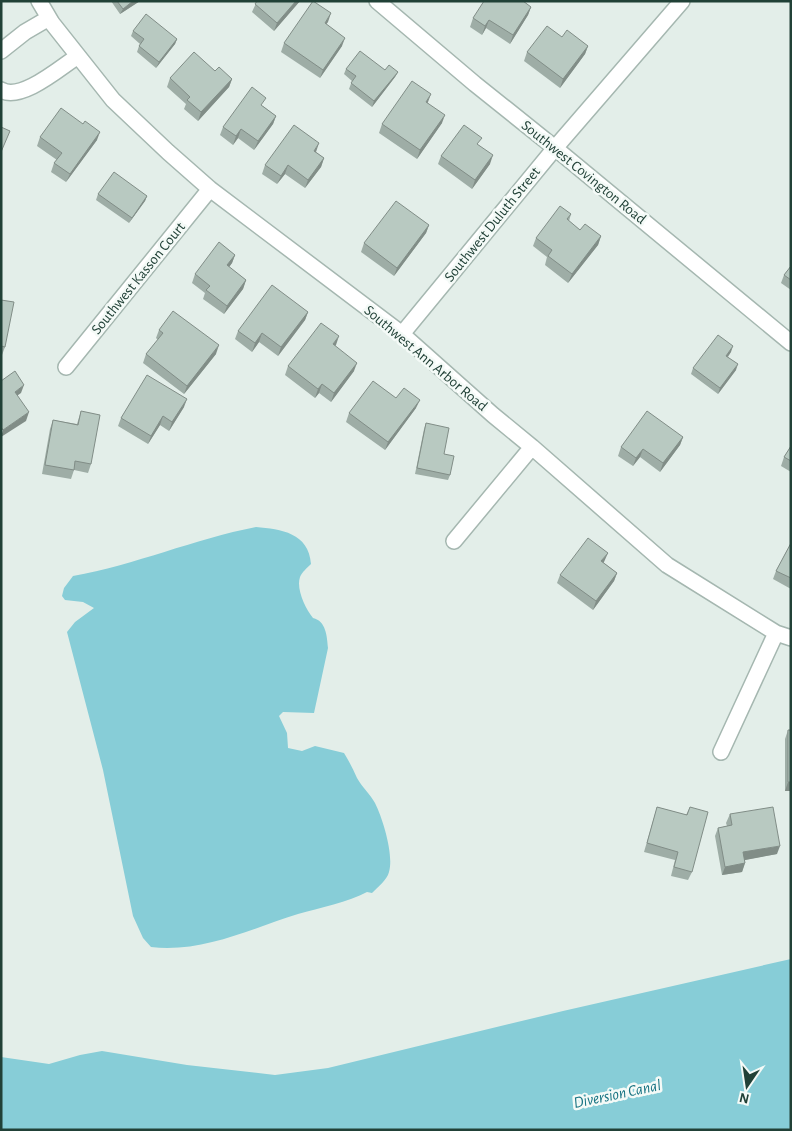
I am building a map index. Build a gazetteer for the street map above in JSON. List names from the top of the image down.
{
  "streets": {
    "street": [
      "Southwest Covington Road",
      "Southwest Duluth Street",
      "Southwest Kasson Court",
      "Southwest Ann Arbor Road"
    ]
  },
  "crossings": [
    ["Southwest Covington Road", "Southwest Duluth Street"],
    ["Southwest Duluth Street", "Southwest Ann Arbor Road"],
    ["Southwest Kasson Court", "Southwest Ann Arbor Road"]
  ],
  "water": ["Diversion Canal"],
  "north": "bottom"
}
